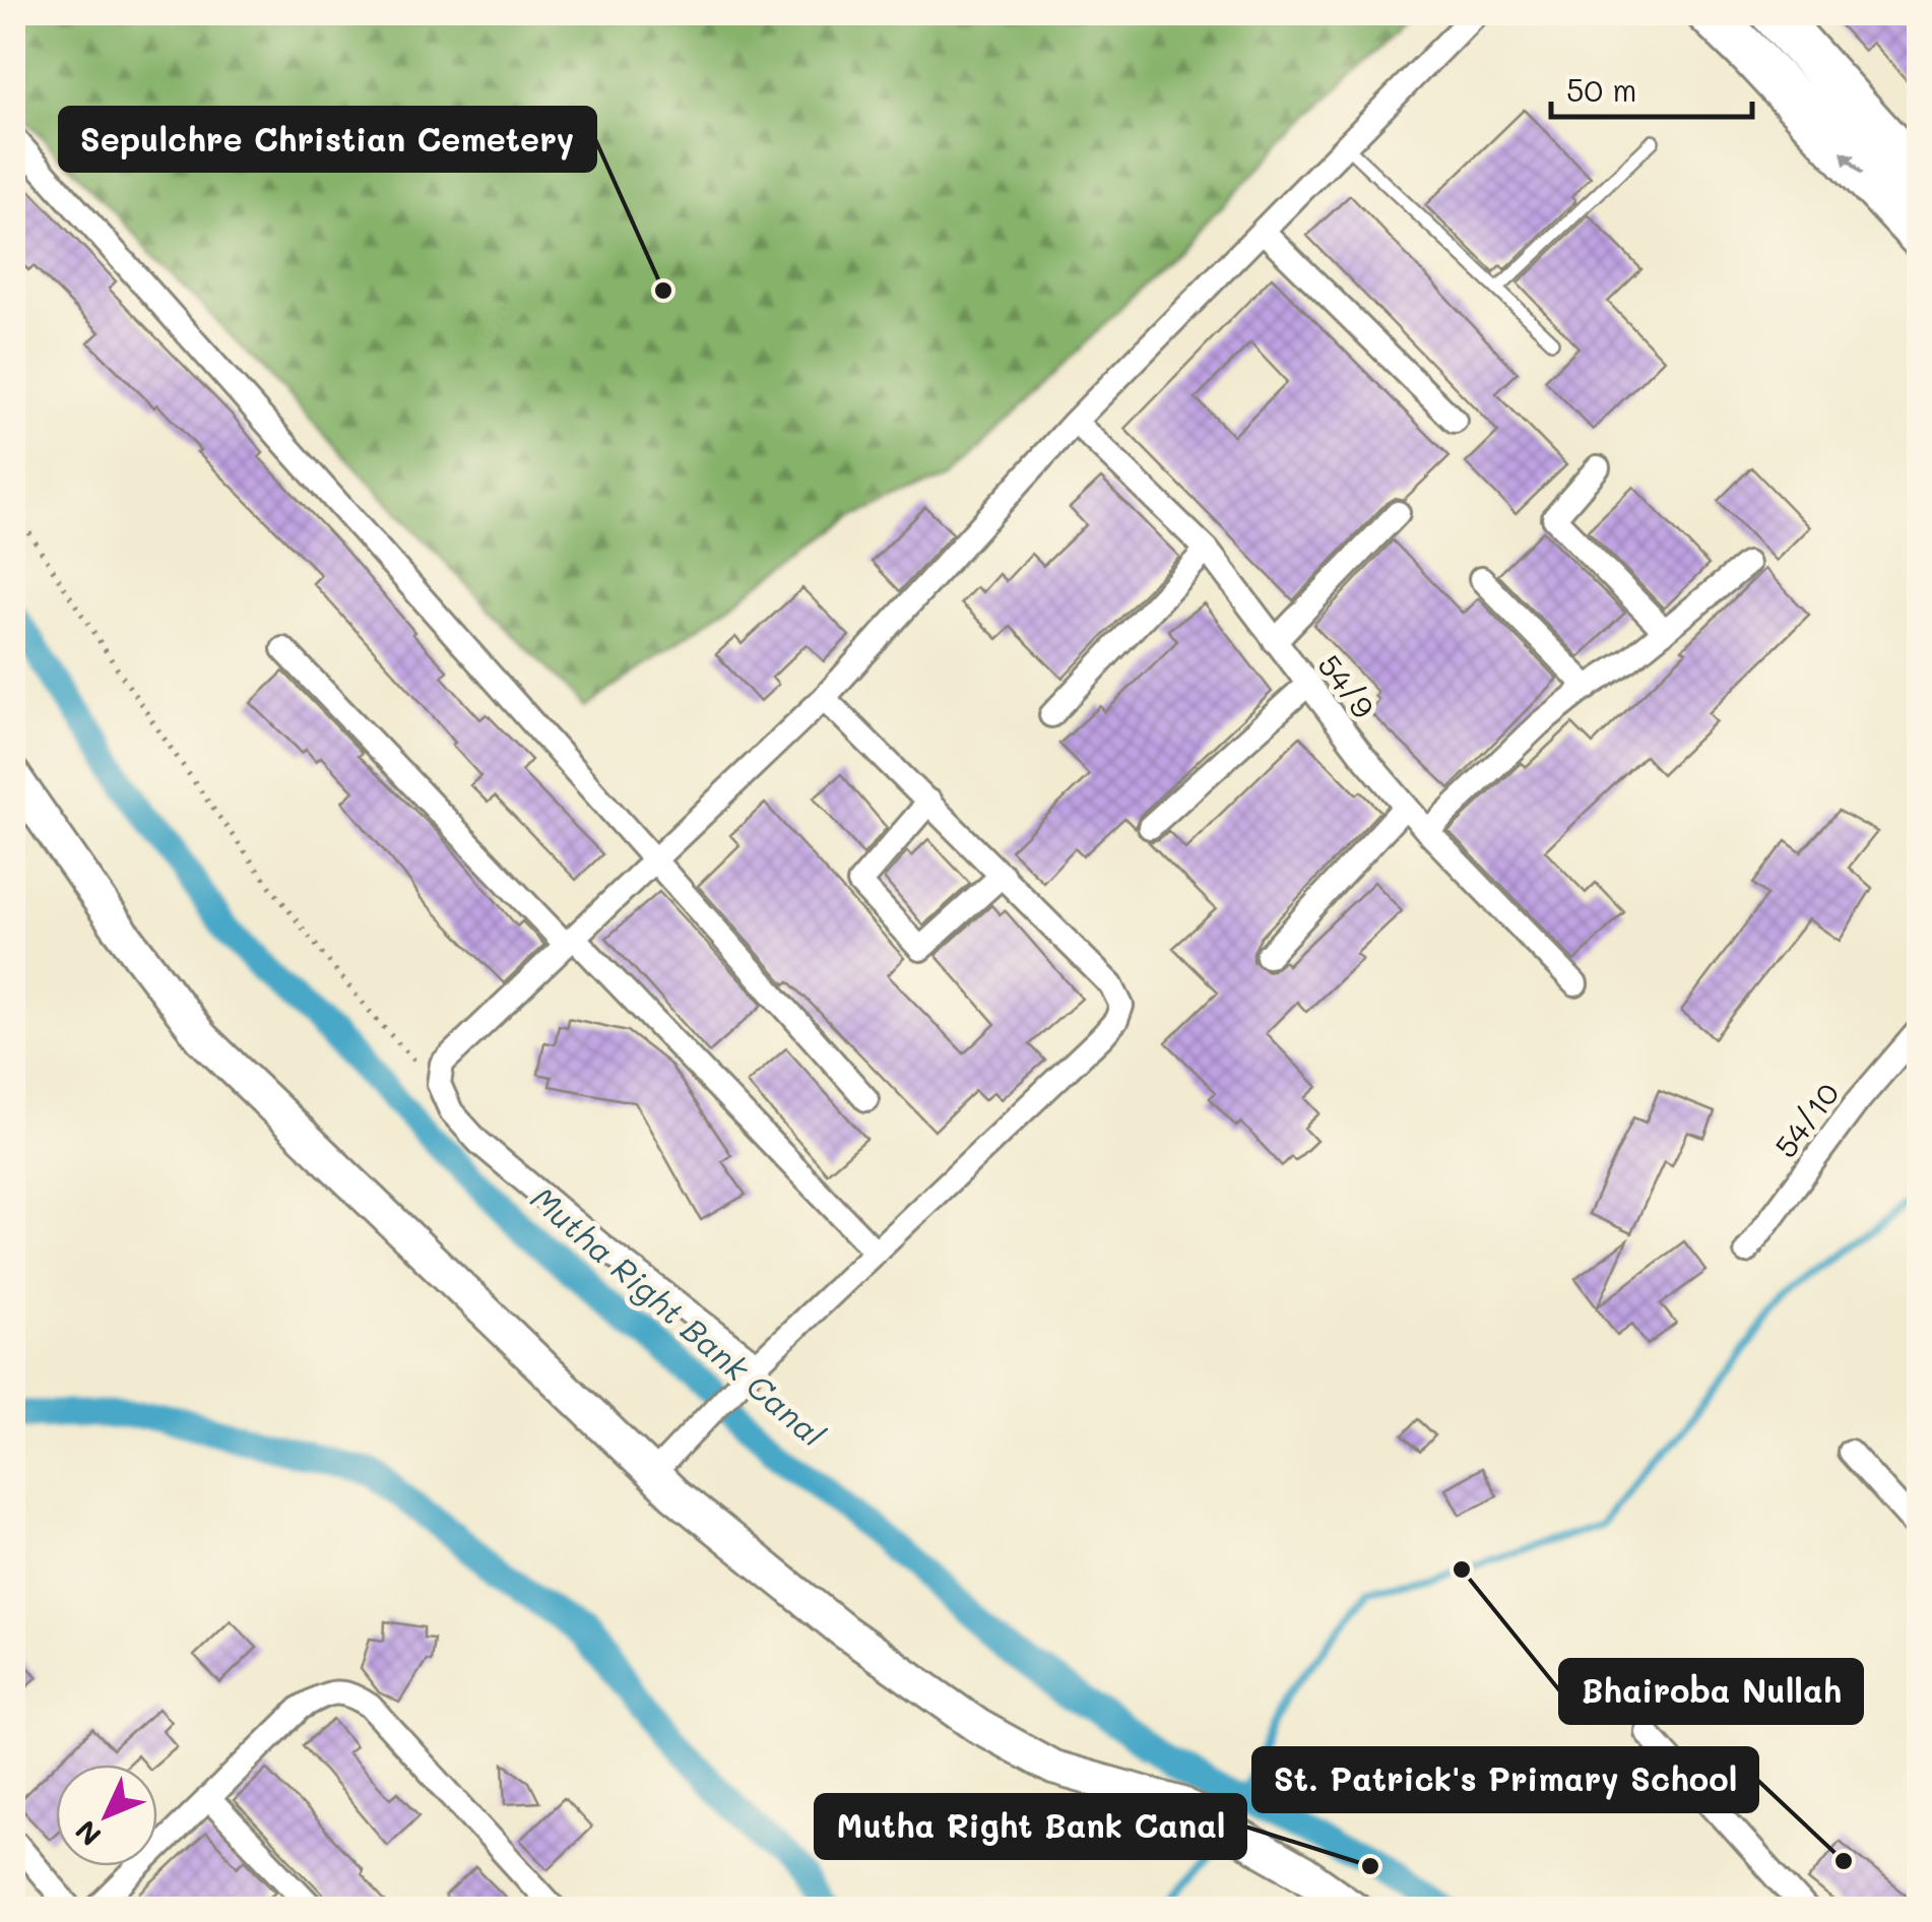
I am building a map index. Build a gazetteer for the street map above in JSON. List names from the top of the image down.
{
  "streets": {
    "street": ["54/9", "54/10"]
  },
  "water": ["Mutha Right Bank Canal"],
  "places": [
    "Sepulchre Christian Cemetery",
    "Bhairoba Nullah",
    "St. Patrick's Primary School",
    "Mutha Right Bank Canal"
  ],
  "scale_bar": "50 m",
  "north": "bottom left"
}
